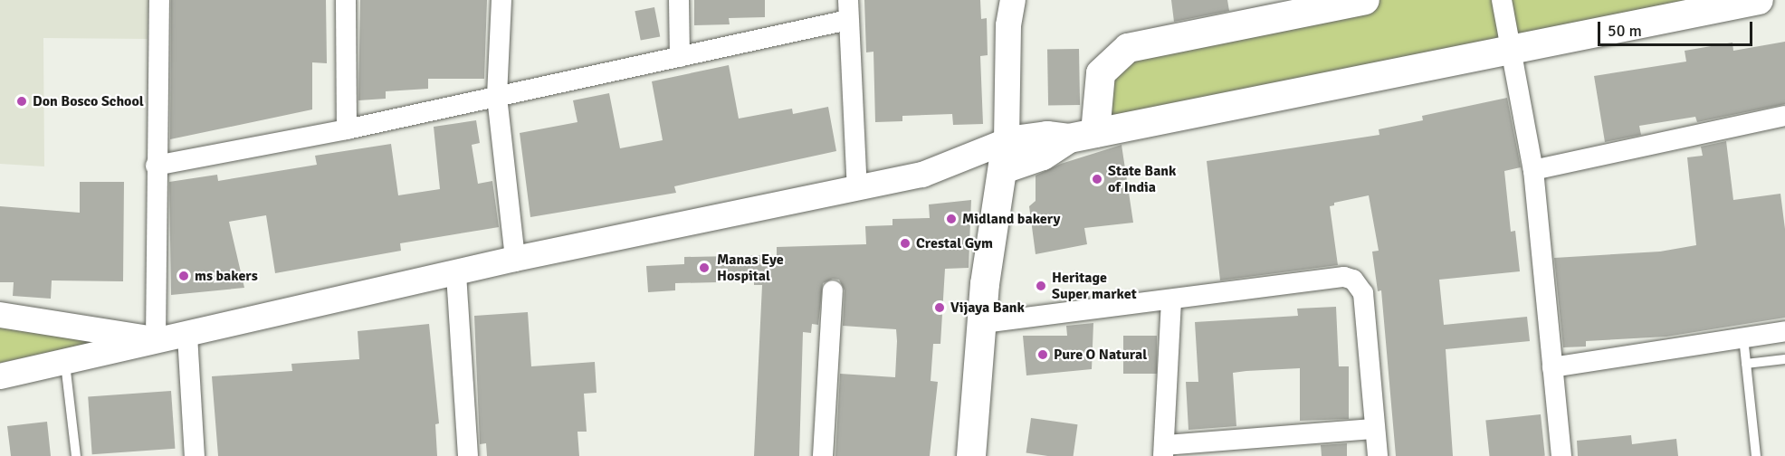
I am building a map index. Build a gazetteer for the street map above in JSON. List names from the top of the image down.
{
  "places": [
    "Don Bosco School",
    "State Bank of India",
    "Midland bakery",
    "Crestal Gym",
    "Manas Eye Hospital",
    "ms bakers",
    "Heritage Super market",
    "Vijaya Bank",
    "Pure O Natural"
  ],
  "scale_bar": "50 m"
}
